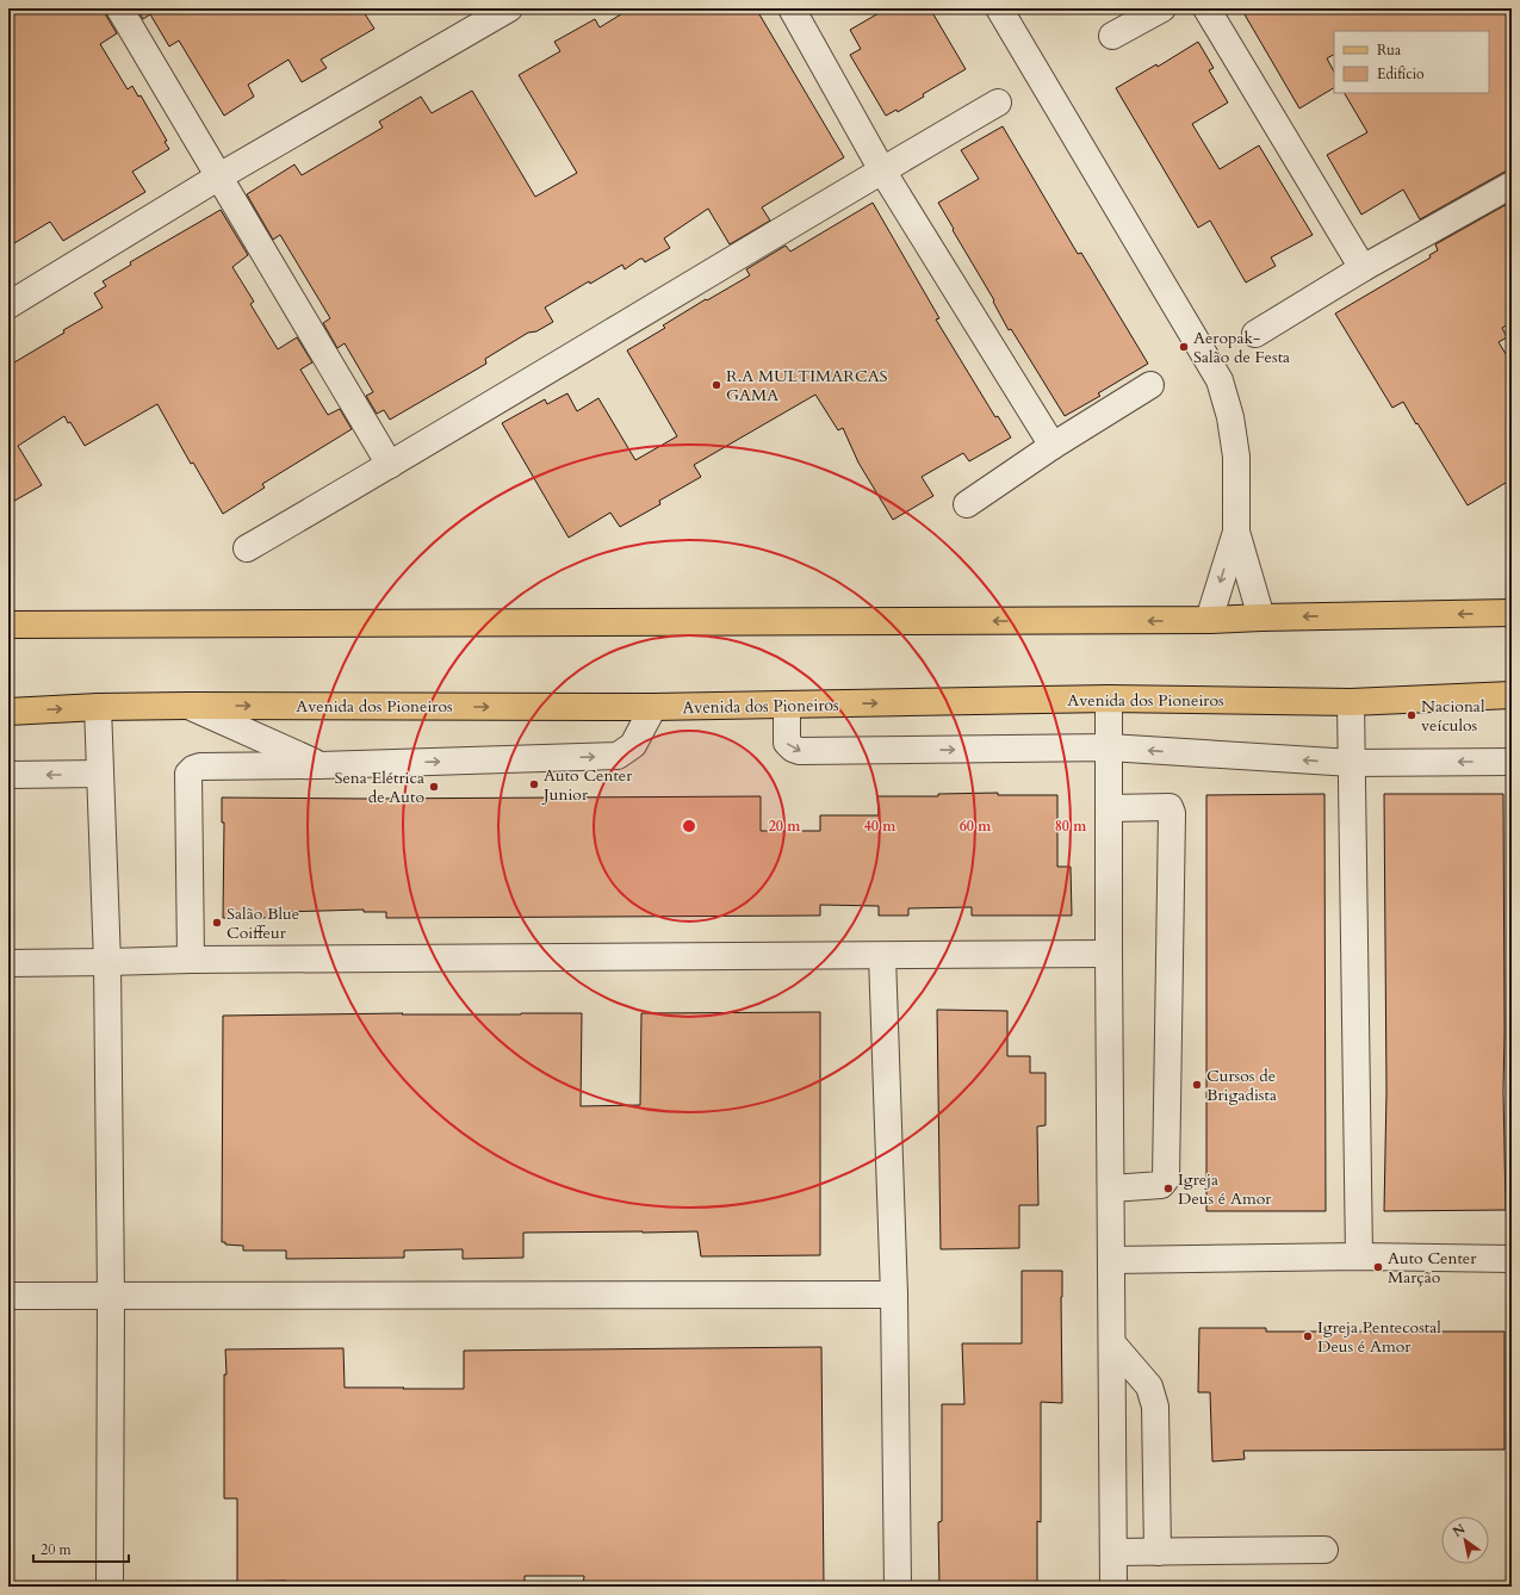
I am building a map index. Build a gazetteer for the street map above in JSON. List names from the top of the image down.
{
  "streets": {
    "main road": ["Avenida dos Pioneiros"]
  },
  "places": [
    "Aeropak- Salão de Festa",
    "R.A MULTIMARCAS GAMA",
    "Nacional veículos",
    "Auto Center Junior",
    "Sena Elétrica de Auto",
    "Salão Blue Coiffeur",
    "Cursos de Brigadista",
    "Igreja Deus é Amor",
    "Auto Center Marção",
    "Igreja Pentecostal Deus é Amor"
  ],
  "legend": ["Rua", "Edifício"],
  "scale_bar": "20 m",
  "north": "top left",
  "rings": [
    "20 m",
    "40 m",
    "60 m",
    "80 m"
  ]
}
